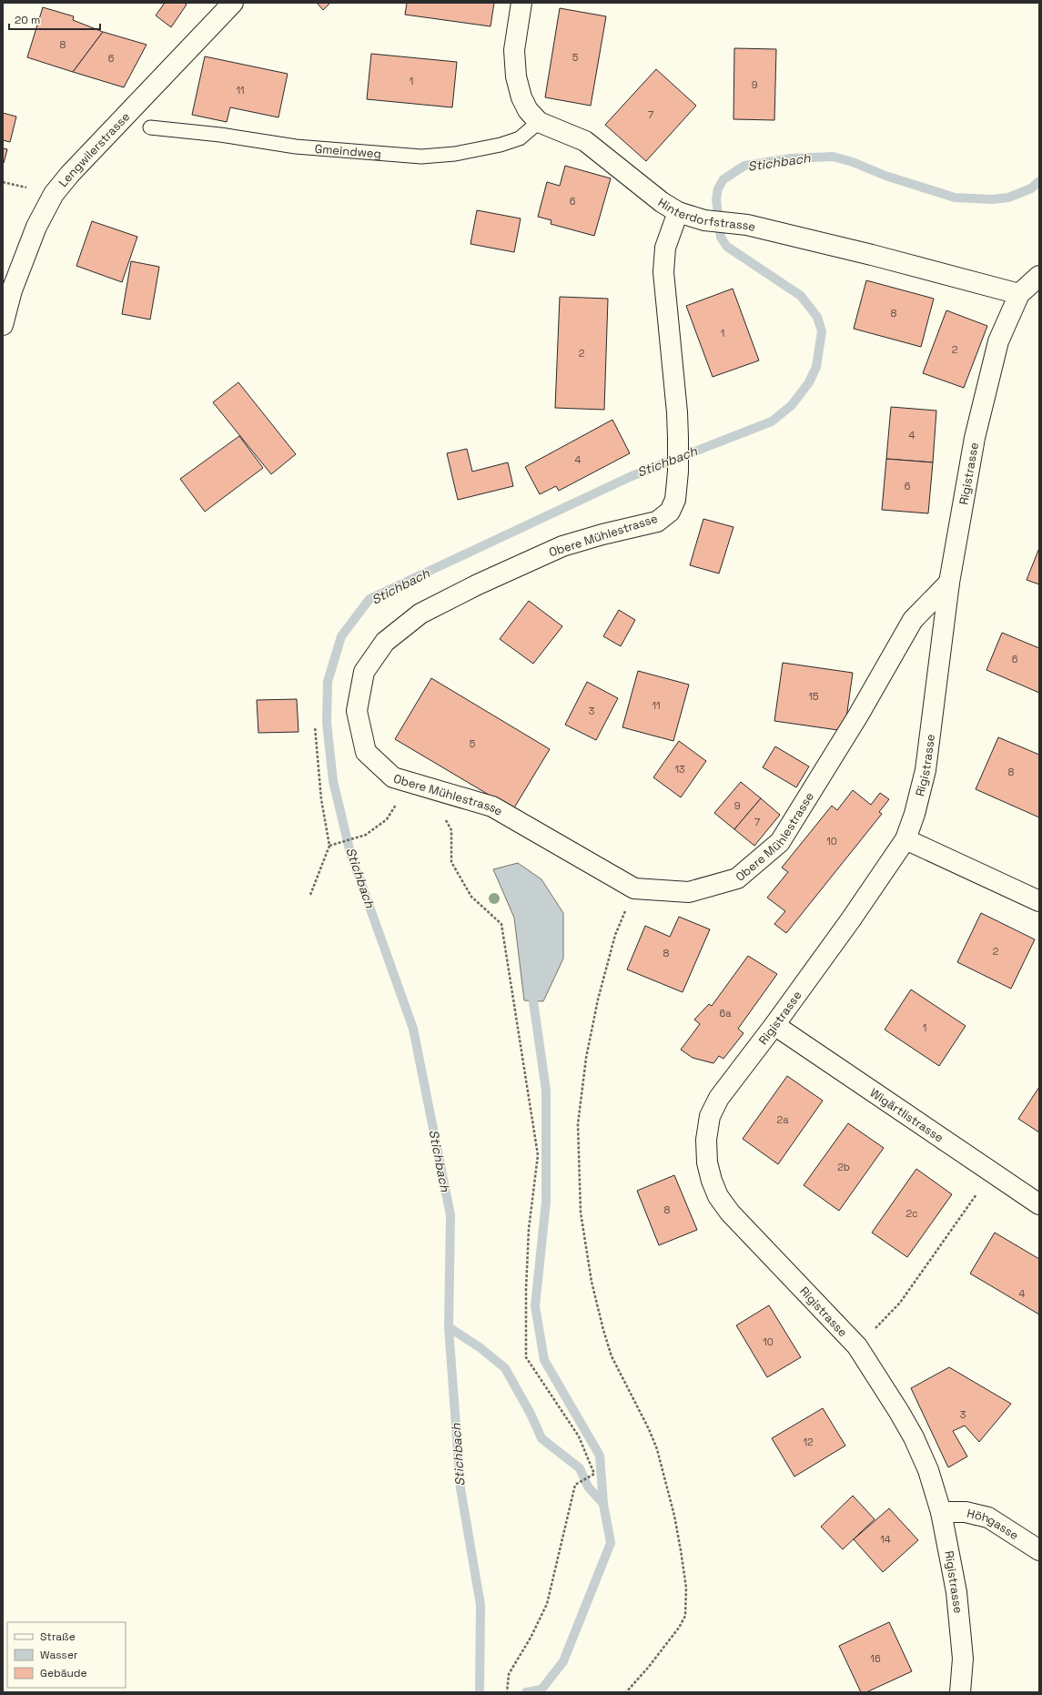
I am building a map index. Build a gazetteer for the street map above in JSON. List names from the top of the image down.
{
  "streets": {
    "street": [
      "Lengwilerstrasse",
      "Hinterdorfstrasse",
      "Rigistrasse",
      "Obere Mühlestrasse",
      "Wigärtlistrasse",
      "Höhgasse"
    ],
    "lane": ["Gmeindweg"]
  },
  "crossings": [
    ["Gmeindweg", "Hinterdorfstrasse"],
    ["Hinterdorfstrasse", "Rigistrasse"],
    ["Hinterdorfstrasse", "Obere Mühlestrasse"],
    ["Rigistrasse", "Obere Mühlestrasse"],
    ["Rigistrasse", "Wigärtlistrasse"],
    ["Rigistrasse", "Höhgasse"]
  ],
  "water": ["Stichbach"],
  "house_numbers": [
    "8",
    "5",
    "6",
    "1",
    "9",
    "11",
    "7",
    "6",
    "8",
    "1",
    "2",
    "2",
    "4",
    "4",
    "6",
    "6",
    "15",
    "11",
    "3",
    "5",
    "13",
    "8",
    "9",
    "7",
    "10",
    "2",
    "8",
    "6a",
    "1",
    "2a",
    "2b",
    "8",
    "2c",
    "4",
    "10",
    "3",
    "12",
    "14",
    "16"
  ],
  "legend": ["Straße", "Wasser", "Gebäude"],
  "scale_bar": "20 m"
}
